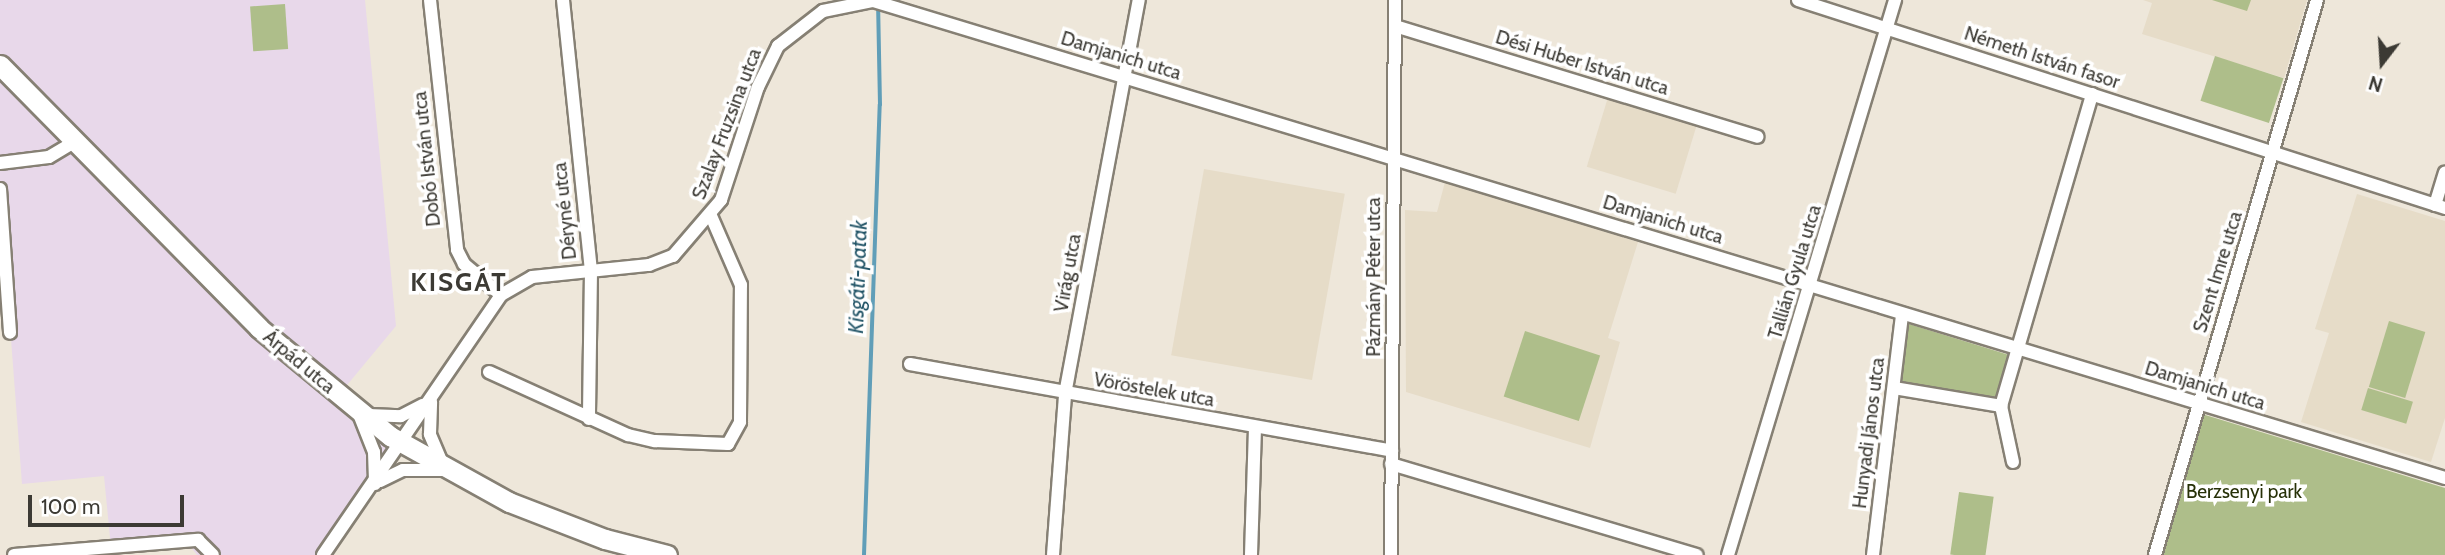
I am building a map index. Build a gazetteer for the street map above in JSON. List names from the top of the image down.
{
  "streets": {
    "main road": ["Árpád utca"],
    "street": [
      "Damjanich utca",
      "Németh István fasor",
      "Dési Huber István utca",
      "Szalay Fruzsina utca",
      "Dobó István utca",
      "Déryné utca",
      "Tallián Gyula utca",
      "Szent Imre utca",
      "Virág utca",
      "Pázmány Péter utca",
      "Vöröstelek utca",
      "Hunyadi János utca"
    ]
  },
  "crossings": [
    ["Damjanich utca", "Szalay Fruzsina utca"],
    ["Damjanich utca", "Tallián Gyula utca"],
    ["Damjanich utca", "Szent Imre utca"],
    ["Damjanich utca", "Virág utca"],
    ["Damjanich utca", "Pázmány Péter utca"],
    ["Damjanich utca", "Hunyadi János utca"],
    ["Németh István fasor", "Tallián Gyula utca"],
    ["Németh István fasor", "Szent Imre utca"],
    ["Dési Huber István utca", "Pázmány Péter utca"],
    ["Szalay Fruzsina utca", "Dobó István utca"],
    ["Szalay Fruzsina utca", "Déryné utca"],
    ["Szalay Fruzsina utca", "Árpád utca"],
    ["Virág utca", "Vöröstelek utca"],
    ["Pázmány Péter utca", "Vöröstelek utca"]
  ],
  "districts": ["KISGÁT"],
  "water": ["Kisgáti-patak"],
  "parks": ["Berzsenyi park"],
  "scale_bar": "100 m",
  "north": "bottom"
}
